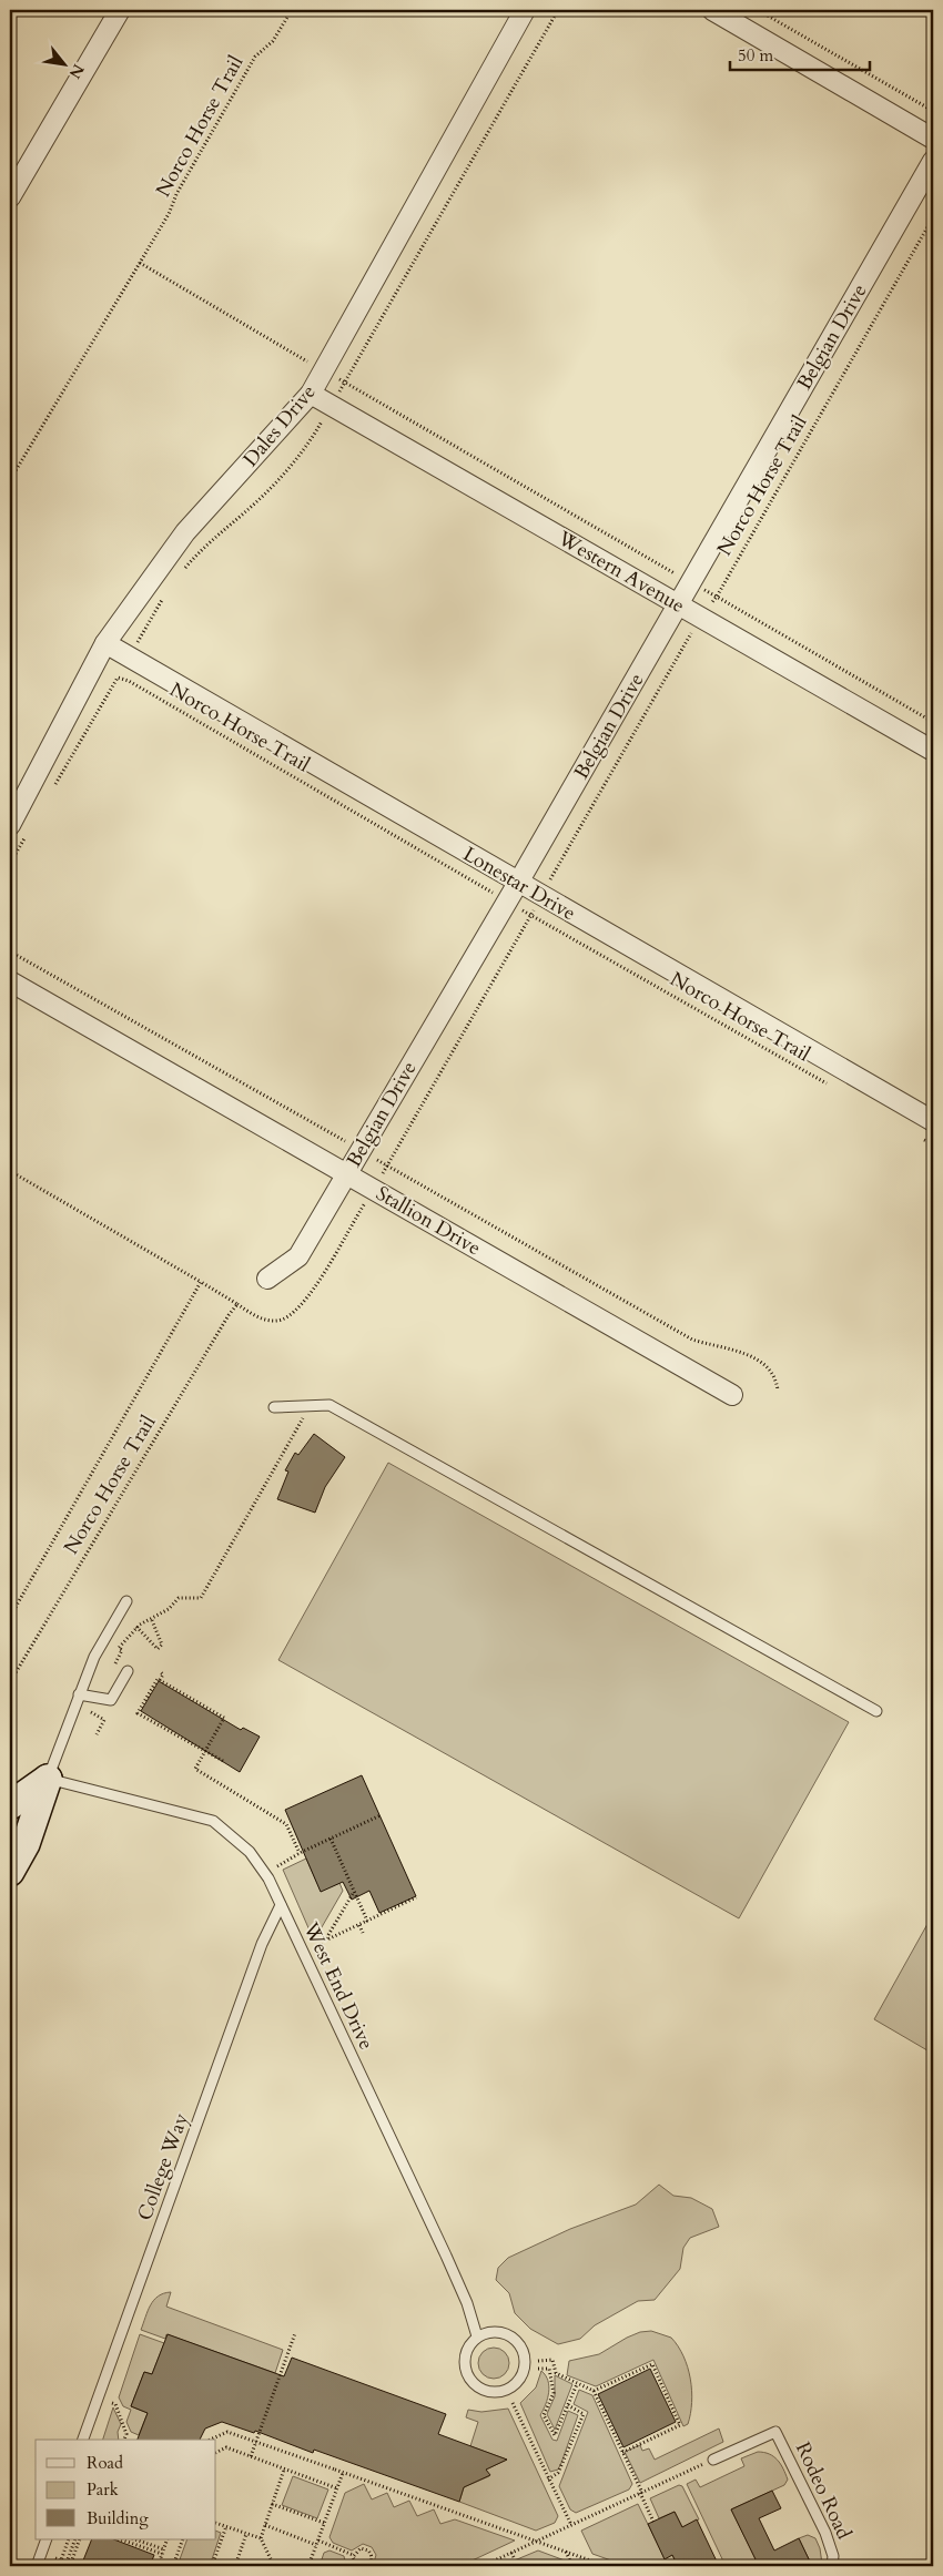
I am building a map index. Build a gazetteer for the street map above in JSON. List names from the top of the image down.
{
  "streets": {
    "street": [
      "Belgian Drive",
      "Dales Drive",
      "Western Avenue",
      "Lonestar Drive",
      "Stallion Drive"
    ],
    "lane": ["West End Drive", "College Way", "Rodeo Road"],
    "path": ["Norco Horse Trail"]
  },
  "crossings": [
    ["Norco Horse Trail", "Belgian Drive"],
    ["Norco Horse Trail", "Western Avenue"],
    ["Norco Horse Trail", "Lonestar Drive"],
    ["Norco Horse Trail", "Stallion Drive"],
    ["Belgian Drive", "Western Avenue"],
    ["Belgian Drive", "Lonestar Drive"],
    ["Belgian Drive", "Stallion Drive"],
    ["Dales Drive", "Western Avenue"],
    ["Dales Drive", "Lonestar Drive"],
    ["West End Drive", "College Way"]
  ],
  "legend": ["Road", "Park", "Building"],
  "scale_bar": "50 m",
  "north": "bottom right"
}
